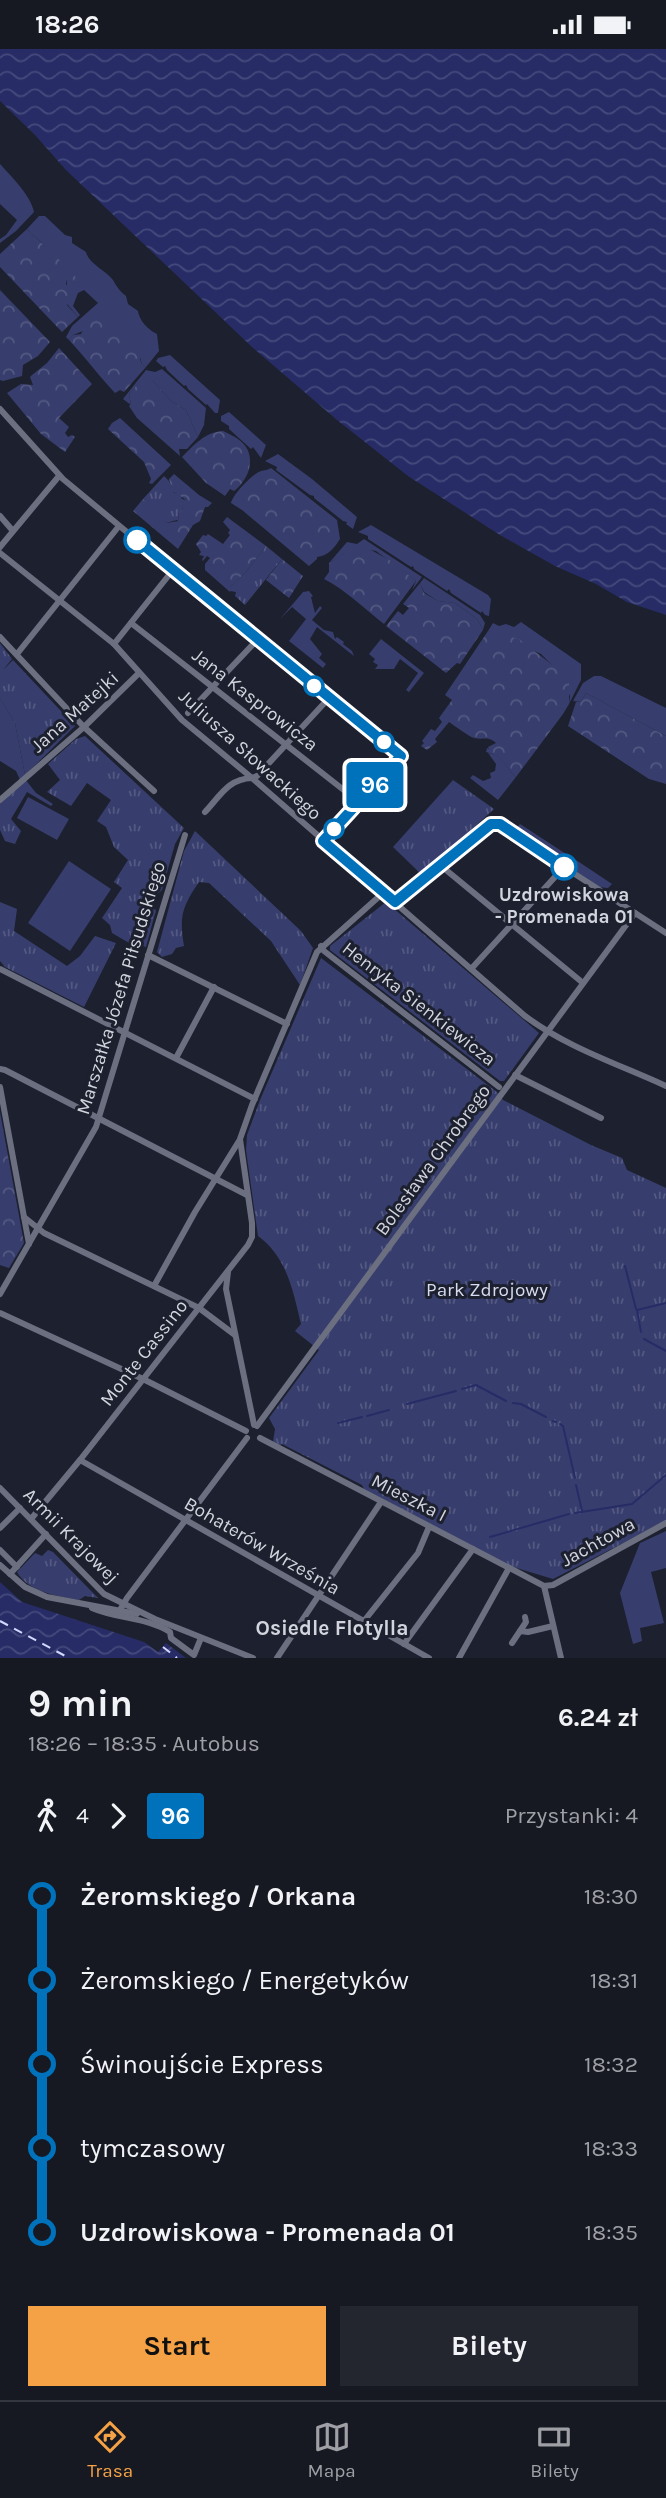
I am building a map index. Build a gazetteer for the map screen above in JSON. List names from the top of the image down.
{
  "streets": {
    "street": [
      "Jana Kasprowicza",
      "Jana Matejki",
      "Juliusza Słowackiego",
      "Marszałka Józefa Piłsudskiego",
      "Henryka Sienkiewicza",
      "Bolesława Chrobrego",
      "Monte Cassino",
      "Mieszka I",
      "Armii Krajowej",
      "Jachtowa",
      "Bohaterów Września"
    ]
  },
  "crossings": [
    ["Jana Matejki", "Juliusza Słowackiego"],
    ["Juliusza Słowackiego", "Bolesława Chrobrego"],
    ["Henryka Sienkiewicza", "Bolesława Chrobrego"],
    ["Monte Cassino", "Armii Krajowej"],
    ["Monte Cassino", "Bohaterów Września"],
    ["Mieszka I", "Jachtowa"]
  ],
  "districts": ["Osiedle Flotylla"],
  "parks": ["Park Zdrojowy"],
  "places": ["Uzdrowiskowa - Promenada 01"],
  "lines": ["bus line 96"],
  "page": {
    "status": "18:26",
    "on_map": "96",
    "heading": ["9 min", "18:26 – 18:35 · Autobus", "6.24 zł"],
    "legs": ["4", "96", "Przystanki: 4"],
    "list": [
      {
        "name": "Żeromskiego / Orkana",
        "value": "18:30"
      },
      {
        "name": "Żeromskiego / Energetyków",
        "value": "18:31"
      },
      {
        "name": "Świnoujście Express",
        "value": "18:32"
      },
      {
        "name": "tymczasowy",
        "value": "18:33"
      },
      {
        "name": "Uzdrowiskowa - Promenada 01",
        "value": "18:35"
      }
    ],
    "buttons": ["Start", "Bilety"],
    "tabs": ["Trasa", "Mapa", "Bilety"]
  }
}
